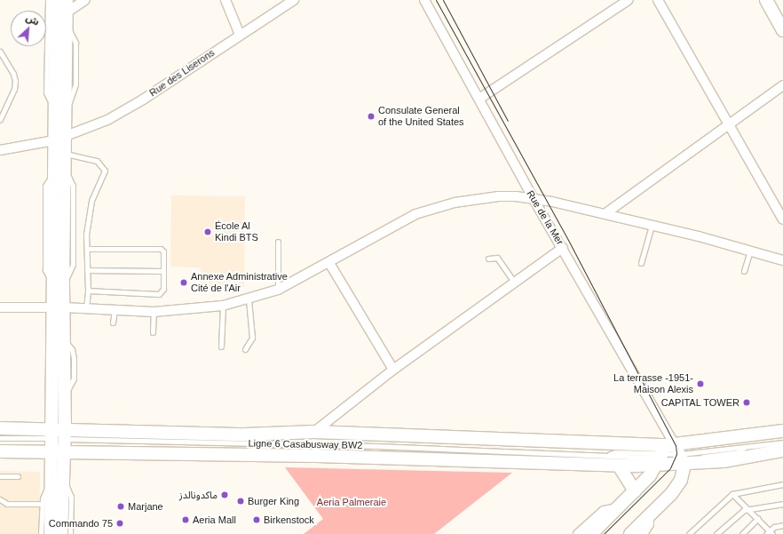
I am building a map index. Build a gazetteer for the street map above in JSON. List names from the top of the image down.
{
  "streets": {
    "street": ["Rue des Liserons", "Rue de la Mer"],
    "lane": ["Ligne 6 Casabusway BW2"]
  },
  "crossings": [
    ["Rue de la Mer", "Ligne 6 Casabusway BW2"]
  ],
  "parks": ["Aeria Palmeraie"],
  "places": [
    "Consulate General of the United States",
    "École Al Kindi BTS",
    "Annexe Administrative Cité de l'Air",
    "La terrasse -1951- Maison Alexis",
    "CAPITAL TOWER",
    "ماكدونالدز",
    "Burger King",
    "Marjane",
    "Aeria Mall",
    "Birkenstock",
    "Commando 75"
  ],
  "north": "top right"
}
